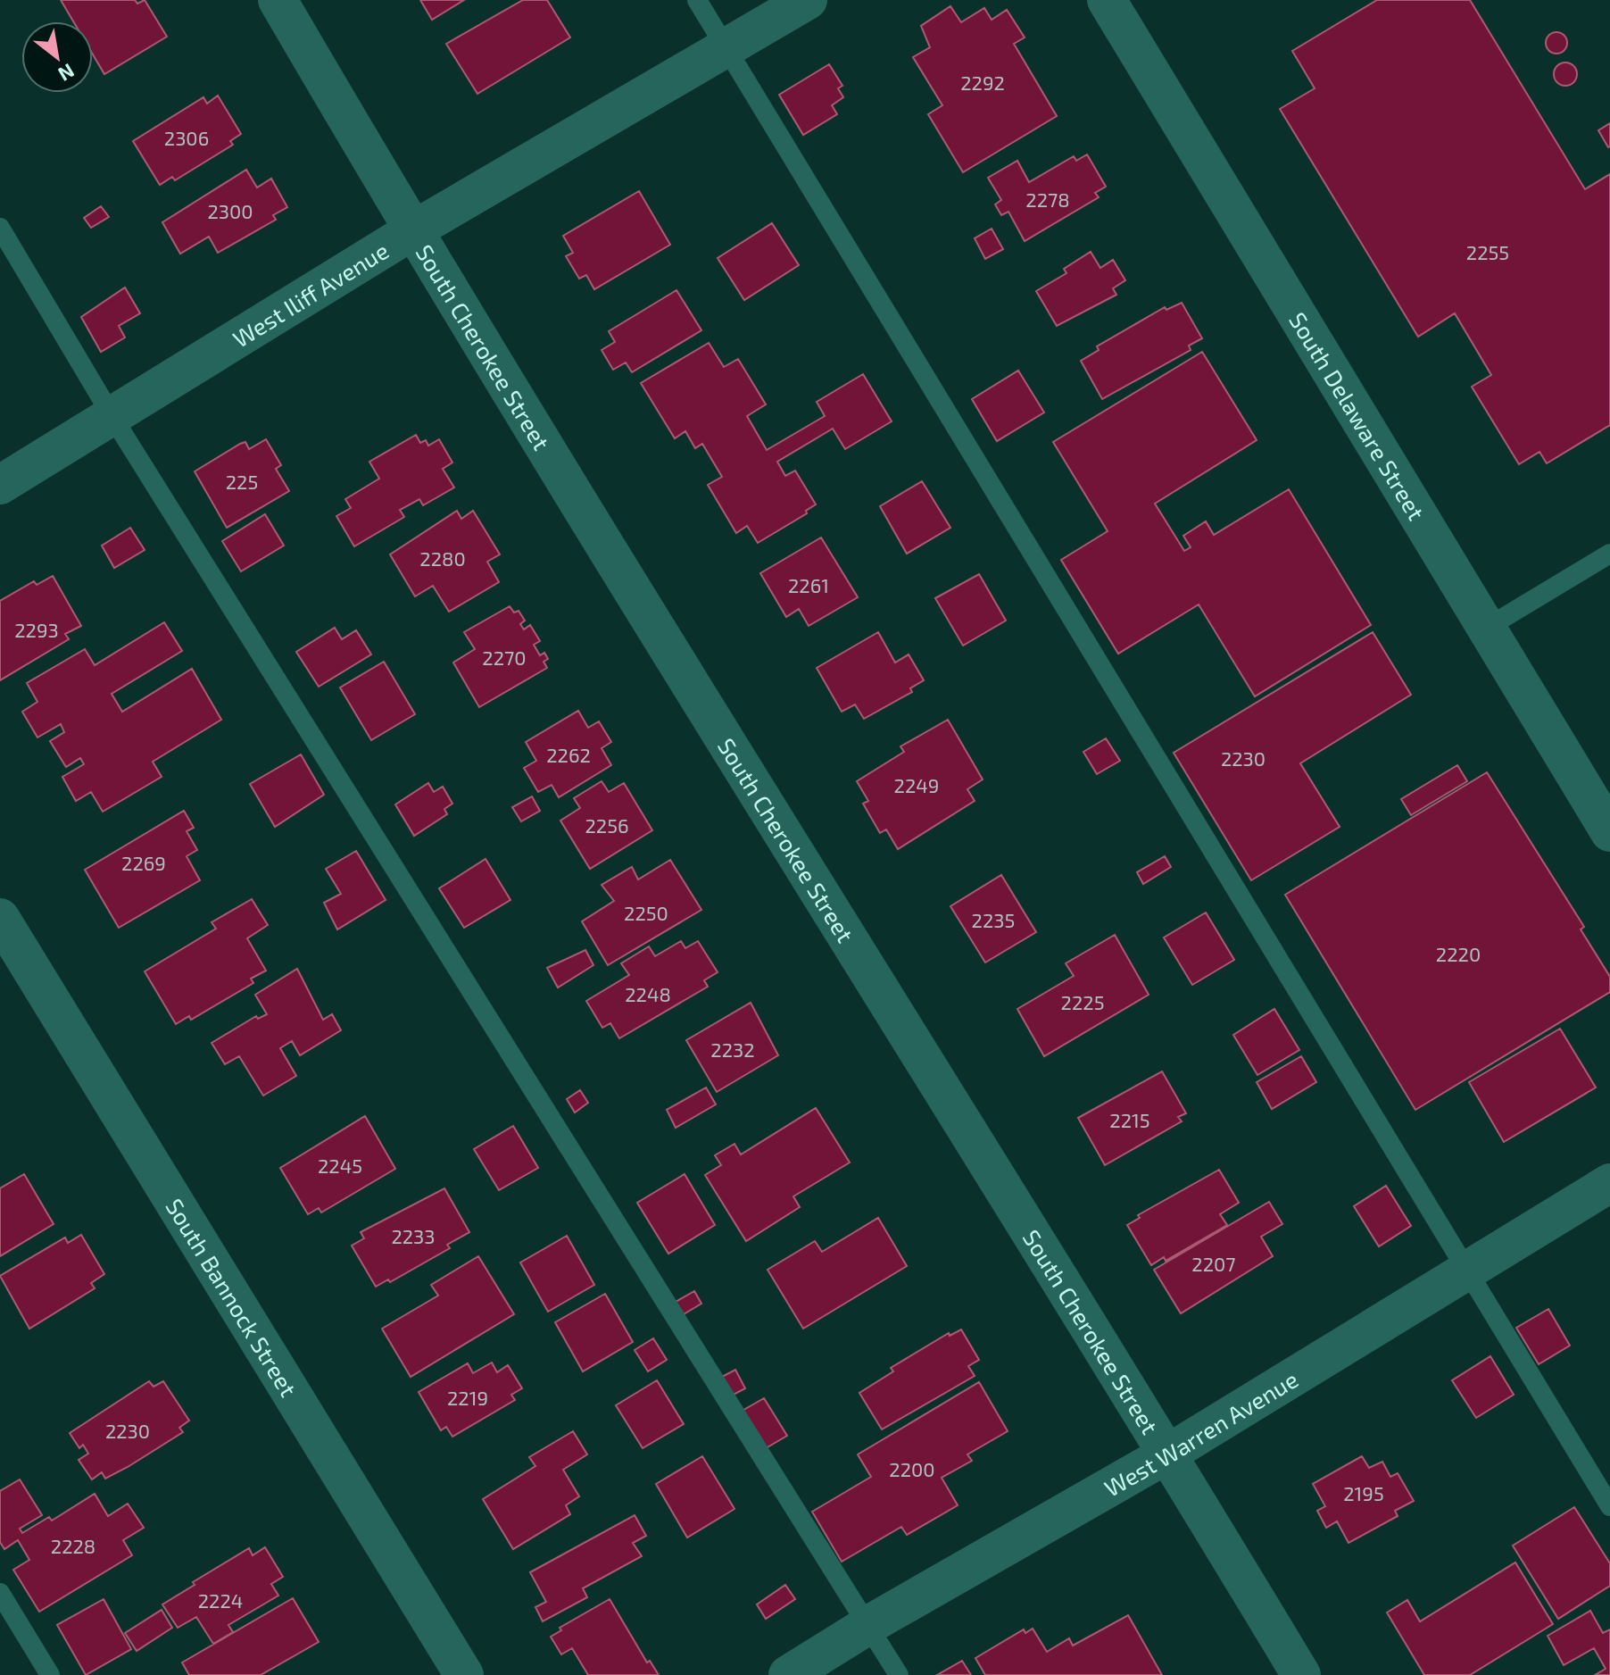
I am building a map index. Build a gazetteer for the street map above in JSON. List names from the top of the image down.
{
  "streets": {
    "street": [
      "West Iliff Avenue",
      "South Cherokee Street",
      "South Delaware Street",
      "South Bannock Street",
      "West Warren Avenue"
    ]
  },
  "crossings": [
    ["West Iliff Avenue", "South Cherokee Street"],
    ["South Cherokee Street", "West Warren Avenue"]
  ],
  "house_numbers": [
    "2292",
    "2306",
    "2278",
    "2300",
    "2255",
    "225",
    "2280",
    "2261",
    "2293",
    "2270",
    "2262",
    "2230",
    "2249",
    "2256",
    "2269",
    "2250",
    "2235",
    "2220",
    "2248",
    "2225",
    "2232",
    "2215",
    "2245",
    "2233",
    "2207",
    "2219",
    "2230",
    "2200",
    "2195",
    "2228",
    "2224"
  ],
  "north": "bottom right"
}
